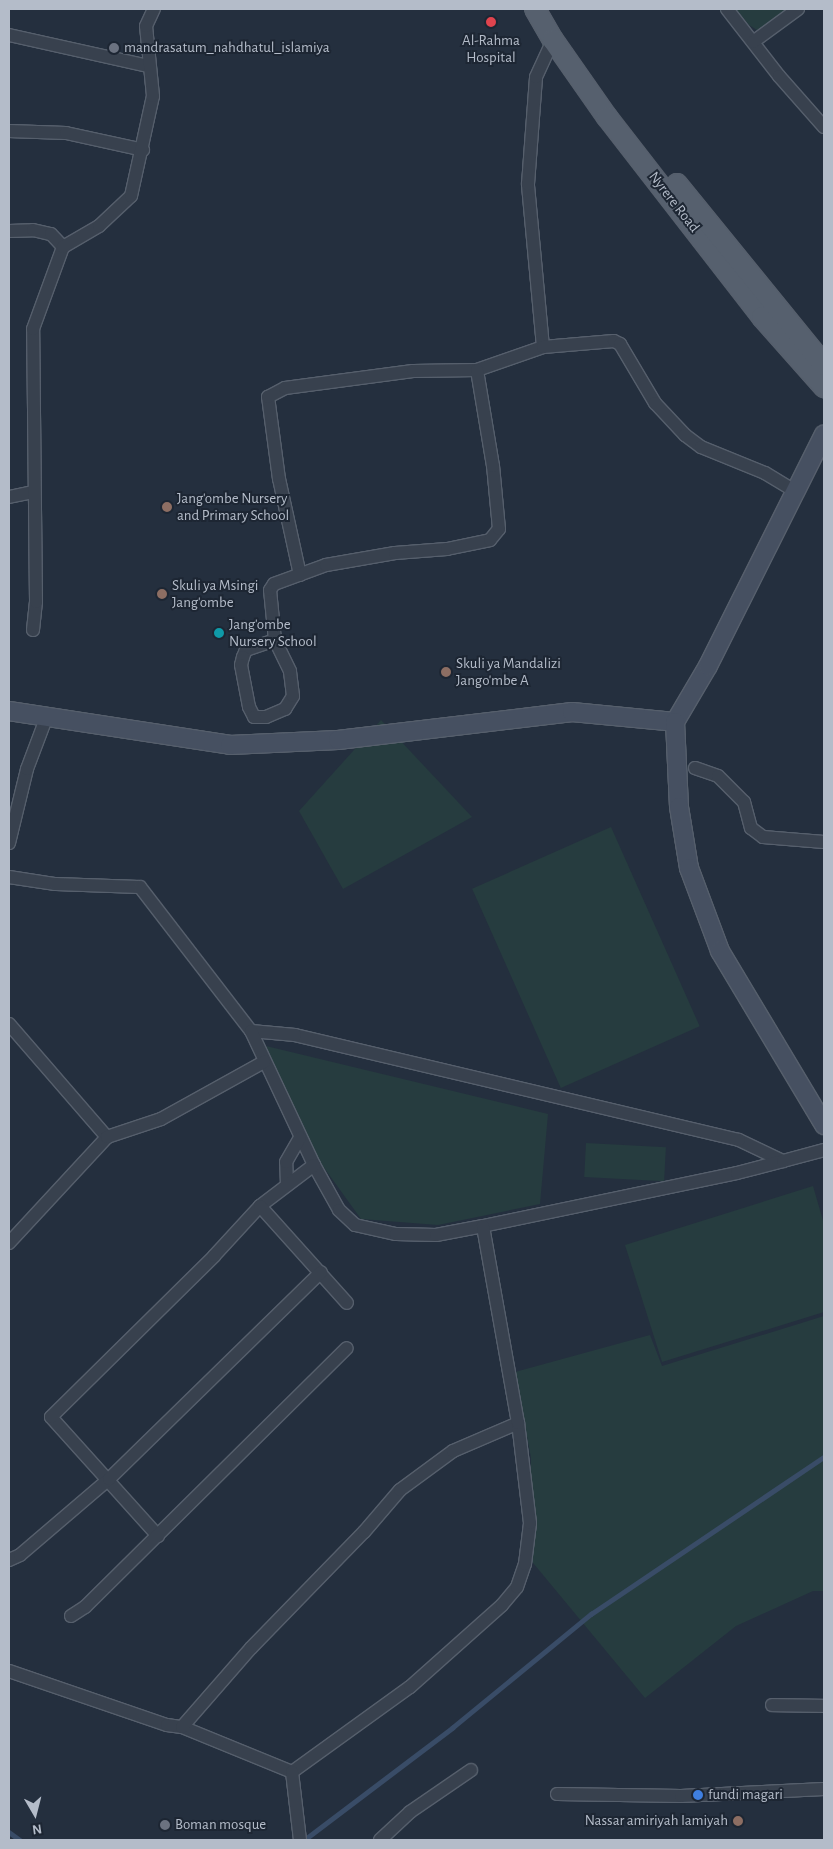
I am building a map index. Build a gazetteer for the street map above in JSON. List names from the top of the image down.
{
  "streets": {
    "main road": ["Nyrere Road"]
  },
  "places": [
    "Al-Rahma Hospital",
    "mandrasatum_nahdhatul_islamiya",
    "Jang'ombe Nursery and Primary School",
    "Skuli ya Msingi Jang'ombe",
    "Jang'ombe Nursery School",
    "Skuli ya Mandalizi Jango'mbe A",
    "fundi magari",
    "Nassar amiriyah Iamiyah",
    "Boman mosque"
  ],
  "north": "bottom"
}
